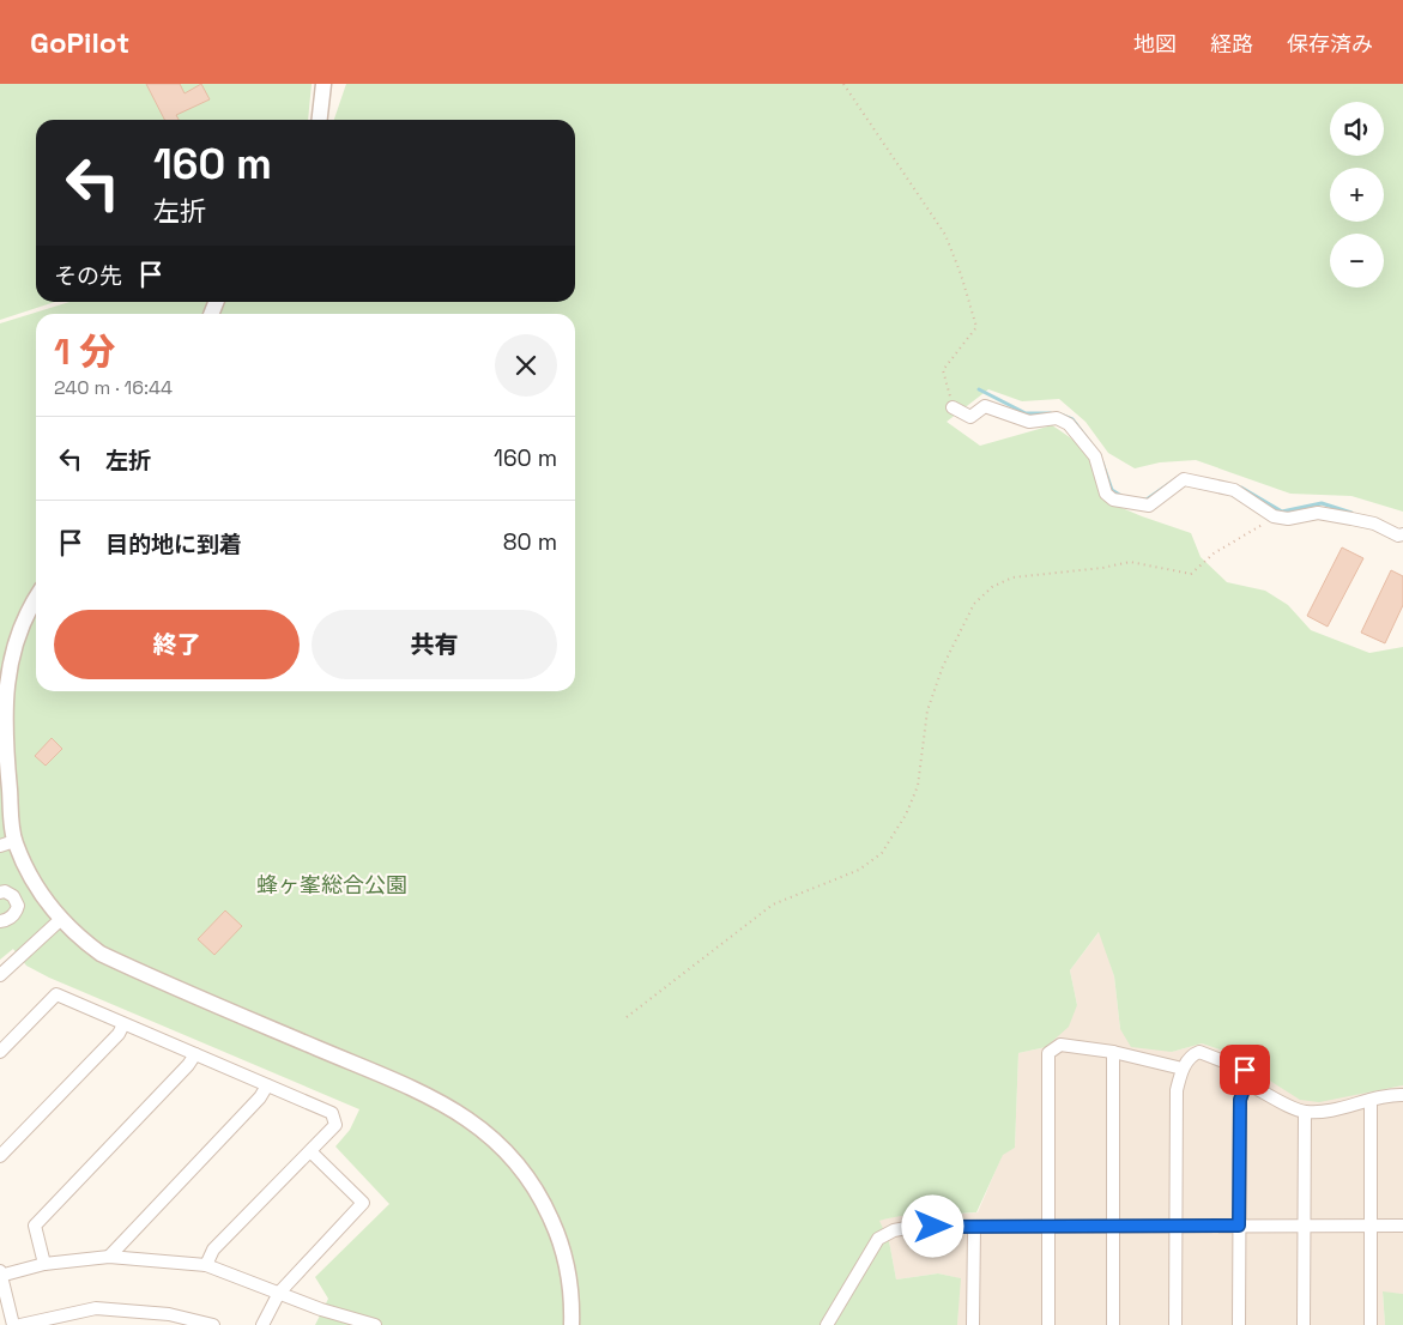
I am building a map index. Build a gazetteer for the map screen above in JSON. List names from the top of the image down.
{
  "parks": ["蜂ヶ峯総合公園"],
  "page": {
    "header": "GoPilot",
    "nav": ["地図", "経路", "保存済み"],
    "map_buttons": ["+", "−"],
    "turn": ["160 m", "左折"],
    "then": "その先",
    "heading": ["1 分", "240 m · 16:44"],
    "list": [
      {
        "name": "左折",
        "value": "160 m"
      },
      {
        "name": "目的地に到着",
        "value": "80 m"
      }
    ],
    "buttons": ["終了", "共有"]
  }
}
